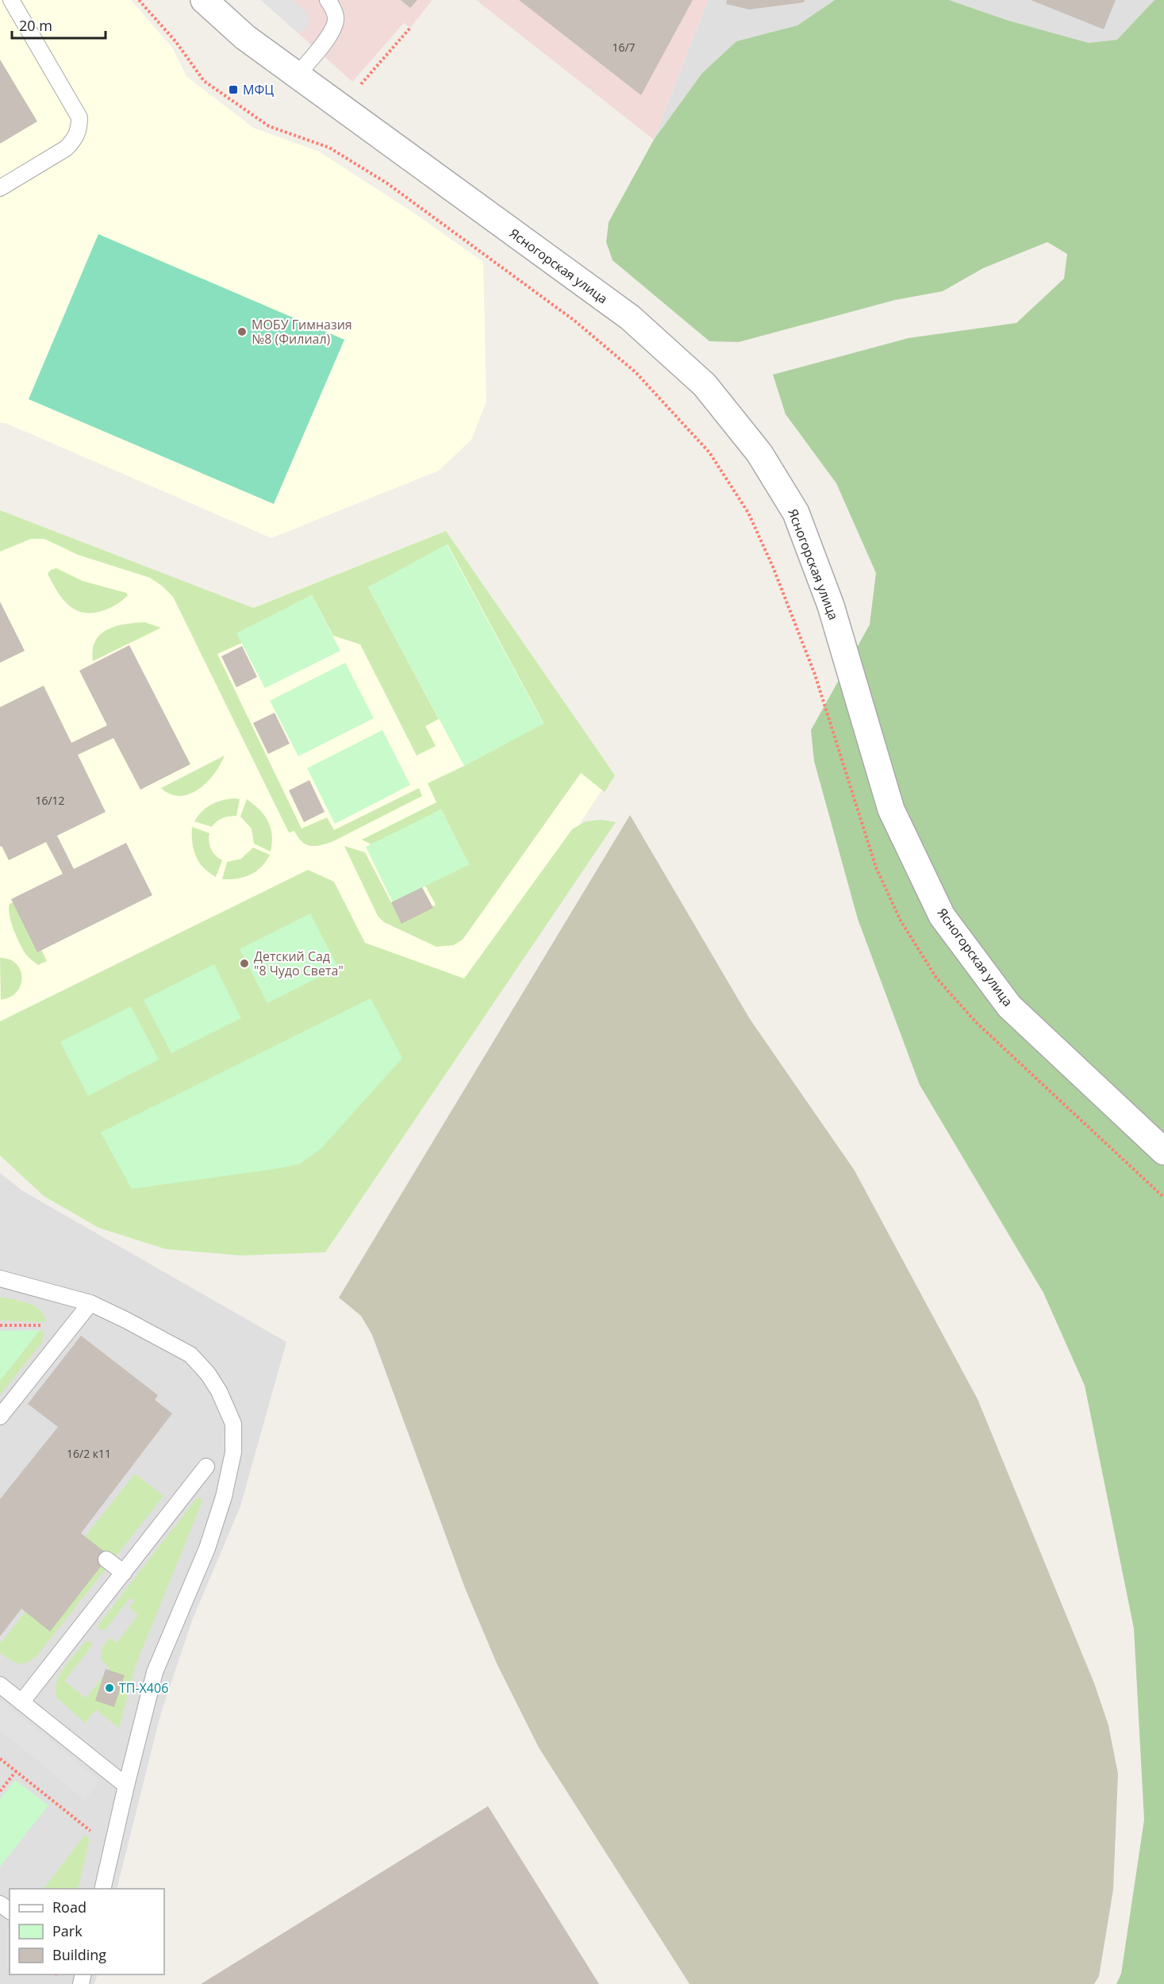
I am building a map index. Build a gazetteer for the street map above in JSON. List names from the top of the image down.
{
  "streets": {
    "street": ["Ясногорская улица"]
  },
  "places": {
    "transit": ["МФЦ"],
    "other": ["МОБУ Гимназия №8 (Филиал)", "Детский Сад \"8 Чудо Света\"", "ТП-Х406"]
  },
  "house_numbers": ["16/7", "16/12", "16/2 к11"],
  "legend": ["Road", "Park", "Building"],
  "scale_bar": "20 m"
}
